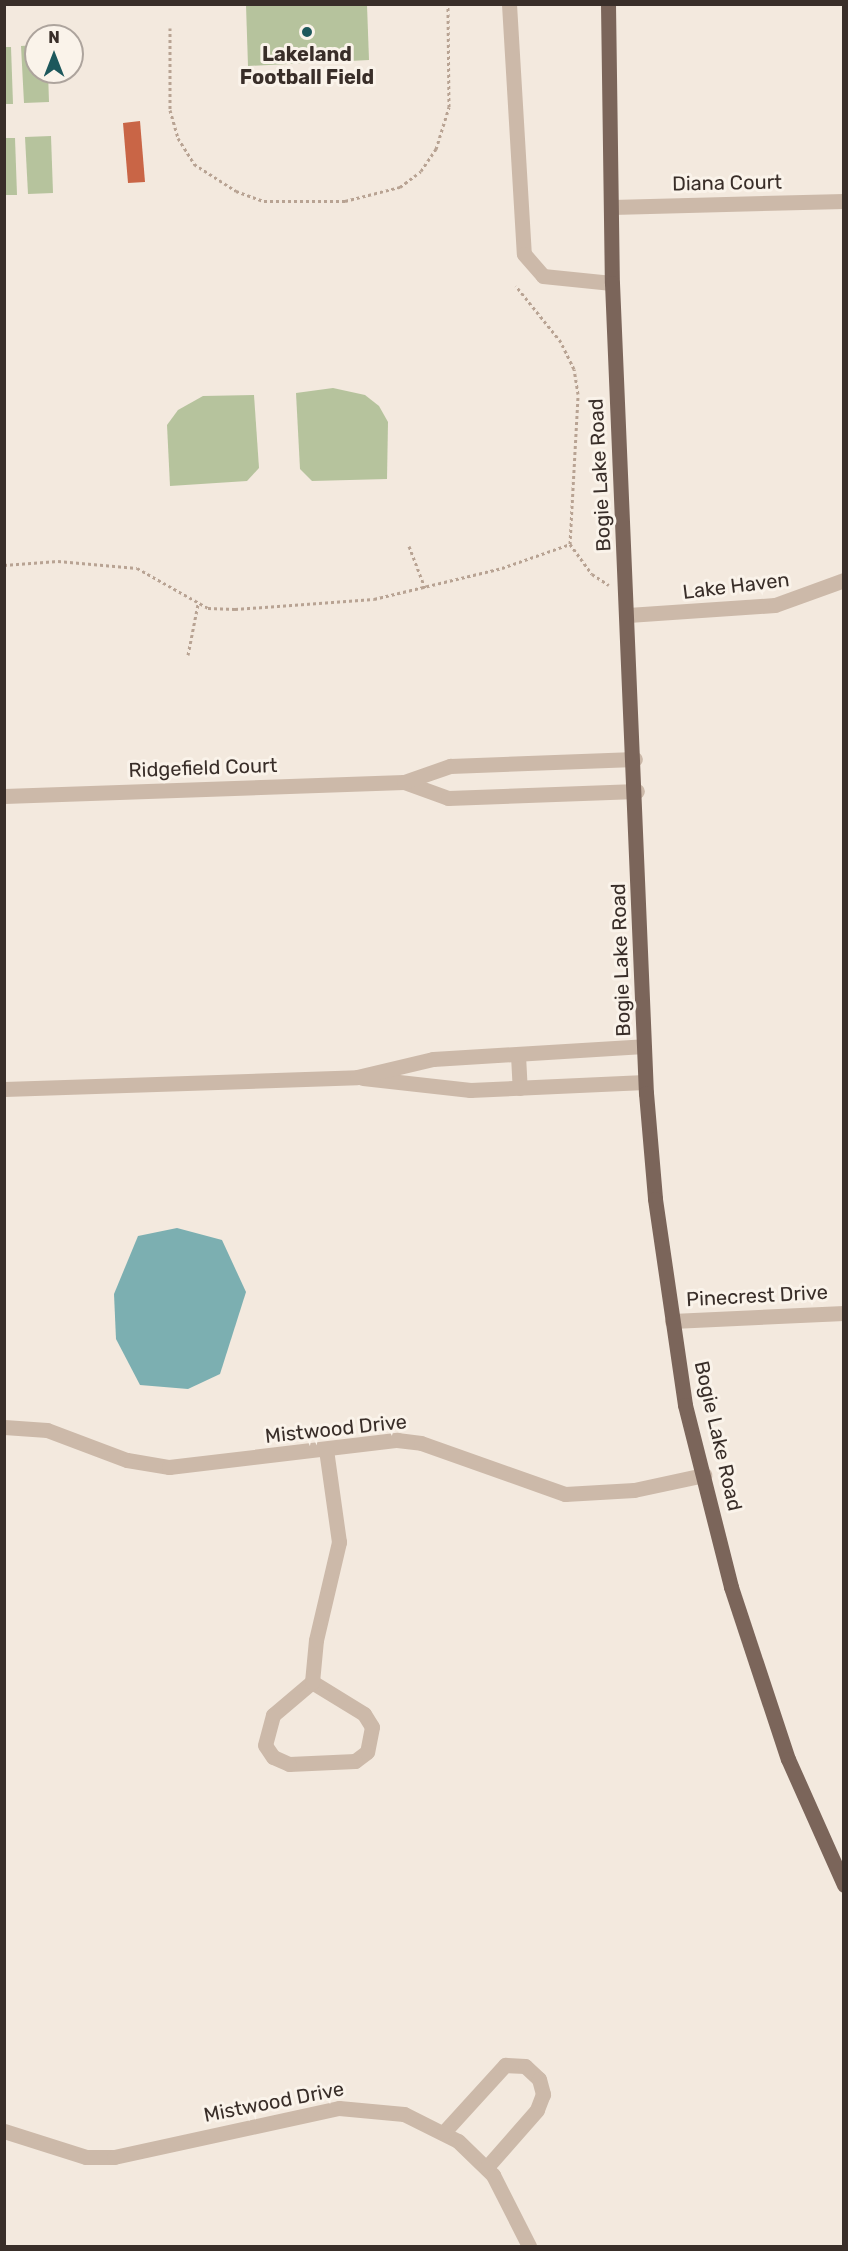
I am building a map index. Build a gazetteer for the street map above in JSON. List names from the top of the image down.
{
  "streets": {
    "main road": ["Bogie Lake Road"],
    "street": [
      "Diana Court",
      "Lake Haven",
      "Ridgefield Court",
      "Pinecrest Drive",
      "Mistwood Drive"
    ]
  },
  "crossings": [
    ["Diana Court", "Bogie Lake Road"],
    ["Bogie Lake Road", "Lake Haven"],
    ["Bogie Lake Road", "Ridgefield Court"],
    ["Bogie Lake Road", "Pinecrest Drive"],
    ["Bogie Lake Road", "Mistwood Drive"]
  ],
  "places": ["Lakeland Football Field"],
  "north": "top"
}
